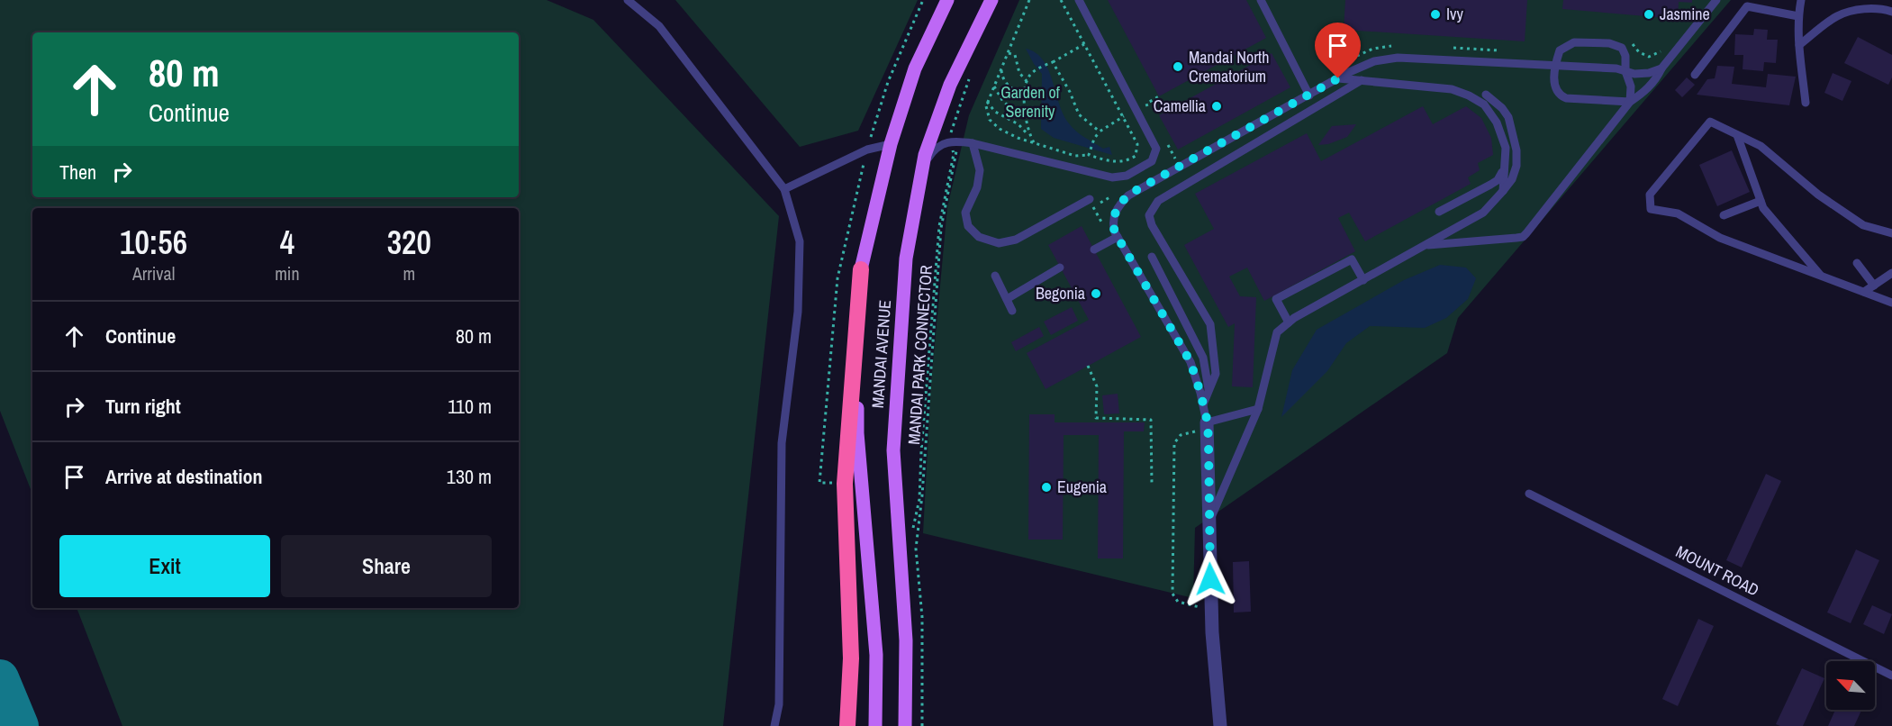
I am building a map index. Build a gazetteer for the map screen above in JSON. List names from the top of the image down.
{
  "streets": {
    "main road": ["MANDAI AVENUE"],
    "lane": ["MOUNT ROAD"],
    "path": ["MANDAI PARK CONNECTOR"]
  },
  "parks": ["Garden of Serenity"],
  "places": [
    "Ivy",
    "Jasmine",
    "Mandai North Crematorium",
    "Camellia",
    "Begonia",
    "Eugenia"
  ],
  "north": "top left",
  "page": {
    "turn": ["80 m", "Continue"],
    "then": "Then",
    "eta": [
      "10:56",
      "Arrival",
      "4",
      "min",
      "320",
      "m"
    ],
    "list": [
      {
        "name": "Continue",
        "value": "80 m"
      },
      {
        "name": "Turn right",
        "value": "110 m"
      },
      {
        "name": "Arrive at destination",
        "value": "130 m"
      }
    ],
    "buttons": ["Exit", "Share"]
  }
}
